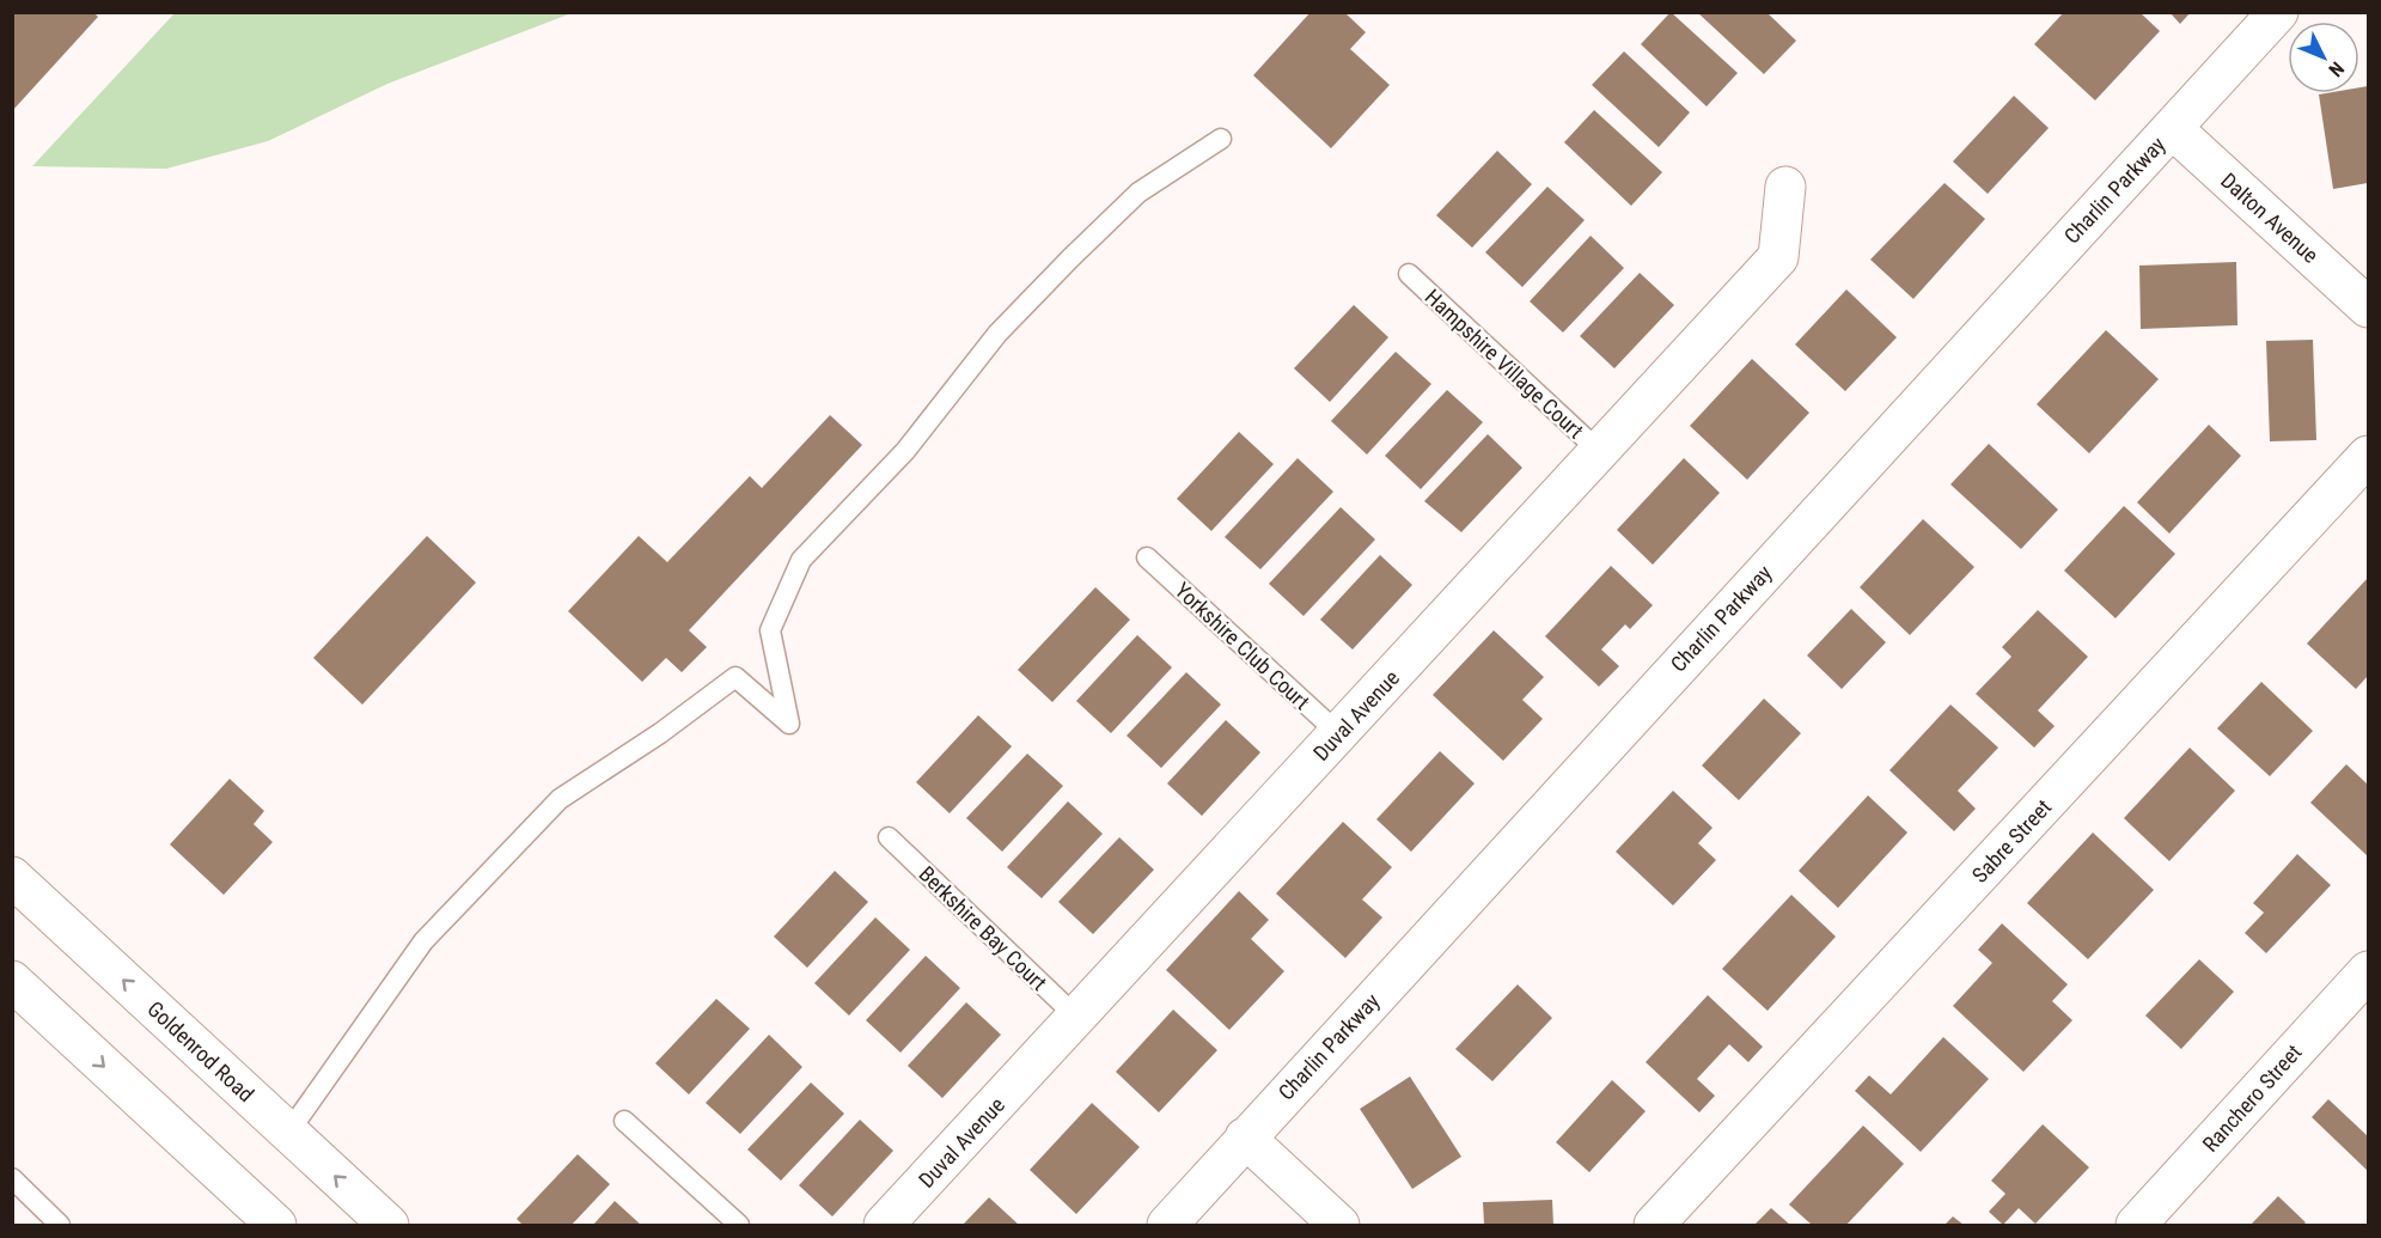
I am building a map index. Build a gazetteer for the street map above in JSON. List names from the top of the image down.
{
  "streets": {
    "street": [
      "Charlin Parkway",
      "Dalton Avenue",
      "Duval Avenue",
      "Sabre Street",
      "Goldenrod Road",
      "Ranchero Street"
    ],
    "lane": ["Hampshire Village Court", "Yorkshire Club Court", "Berkshire Bay Court"]
  },
  "crossings": [
    ["Charlin Parkway", "Dalton Avenue"],
    ["Hampshire Village Court", "Duval Avenue"],
    ["Yorkshire Club Court", "Duval Avenue"],
    ["Duval Avenue", "Berkshire Bay Court"]
  ],
  "north": "bottom right"
}
